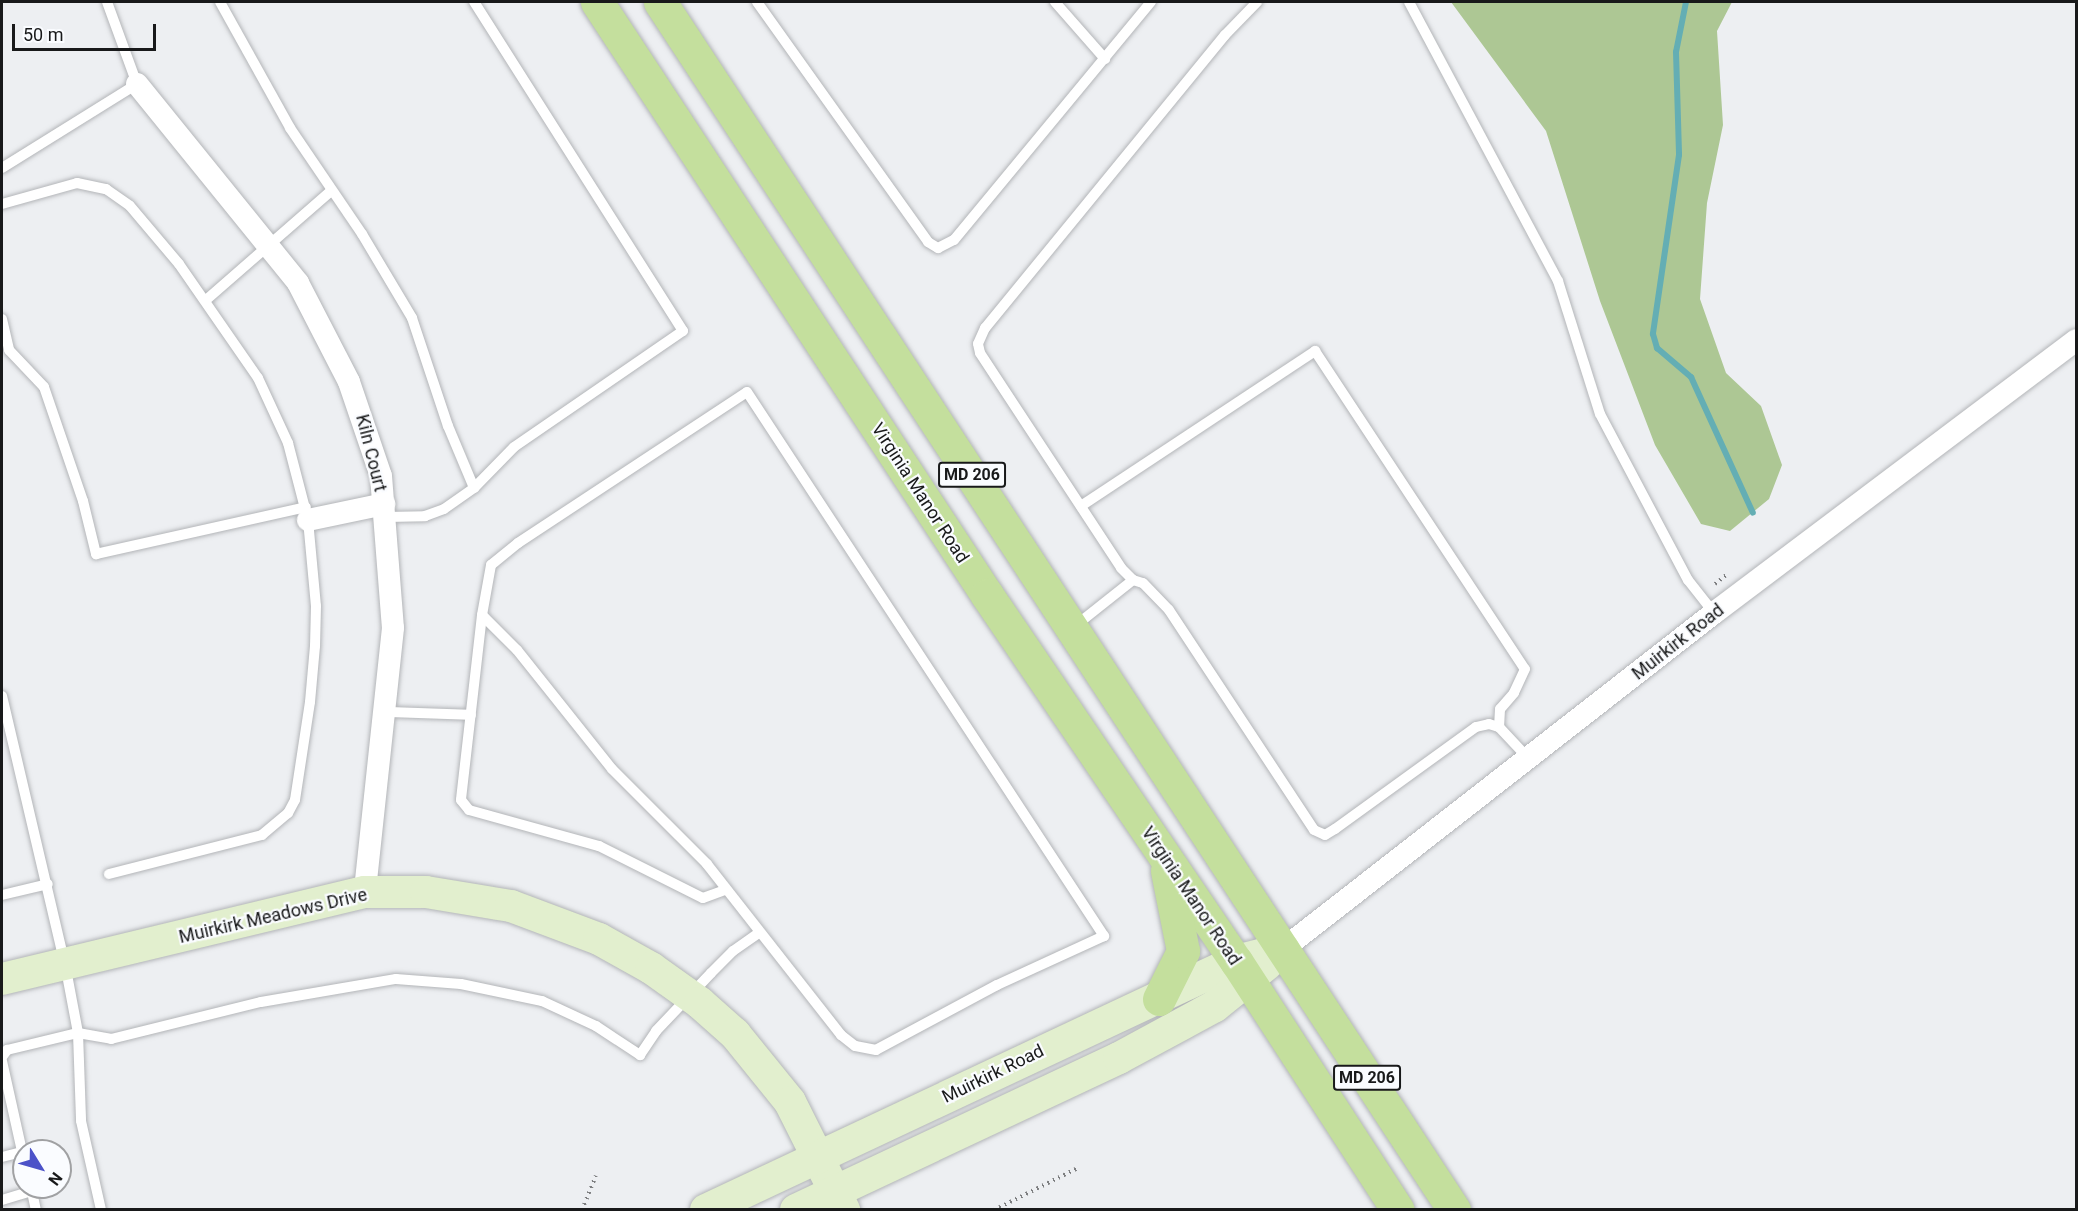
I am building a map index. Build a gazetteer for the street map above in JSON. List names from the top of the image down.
{
  "streets": {
    "main road": [
      "MD 206",
      "Virginia Manor Road",
      "Muirkirk Road",
      "Muirkirk Meadows Drive"
    ],
    "street": ["Kiln Court"]
  },
  "crossings": [
    ["Kiln Court", "Muirkirk Meadows Drive"],
    ["MD 206", "Virginia Manor Road"],
    ["MD 206", "Muirkirk Road"],
    ["Virginia Manor Road", "Muirkirk Road"],
    ["Muirkirk Road", "Muirkirk Meadows Drive"]
  ],
  "scale_bar": "50 m",
  "north": "bottom right"
}
